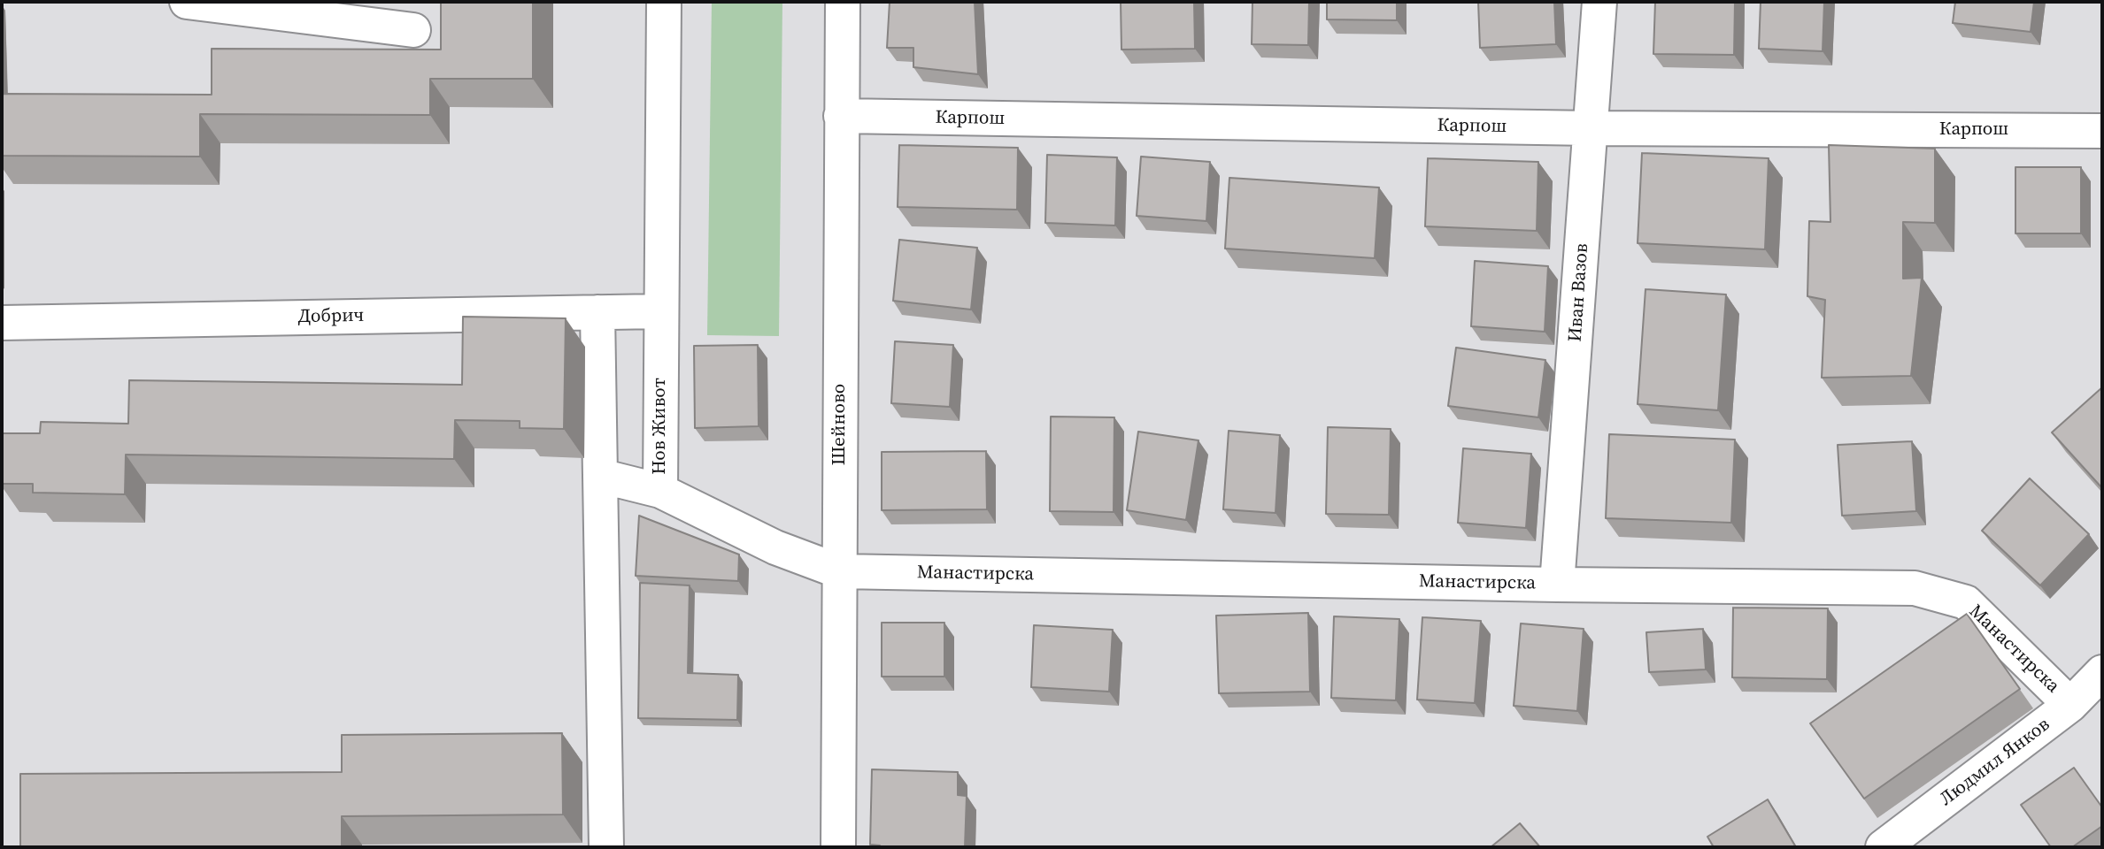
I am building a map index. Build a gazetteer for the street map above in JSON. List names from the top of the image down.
{
  "streets": {
    "street": [
      "Карпош",
      "Иван Вазов",
      "Добрич",
      "Шейново",
      "Нов Живот",
      "Манастирска",
      "Людмил Янков"
    ]
  },
  "crossings": [
    ["Карпош", "Иван Вазов"],
    ["Карпош", "Шейново"],
    ["Иван Вазов", "Манастирска"],
    ["Добрич", "Нов Живот"],
    ["Шейново", "Манастирска"],
    ["Нов Живот", "Манастирска"],
    ["Манастирска", "Людмил Янков"]
  ]
}
